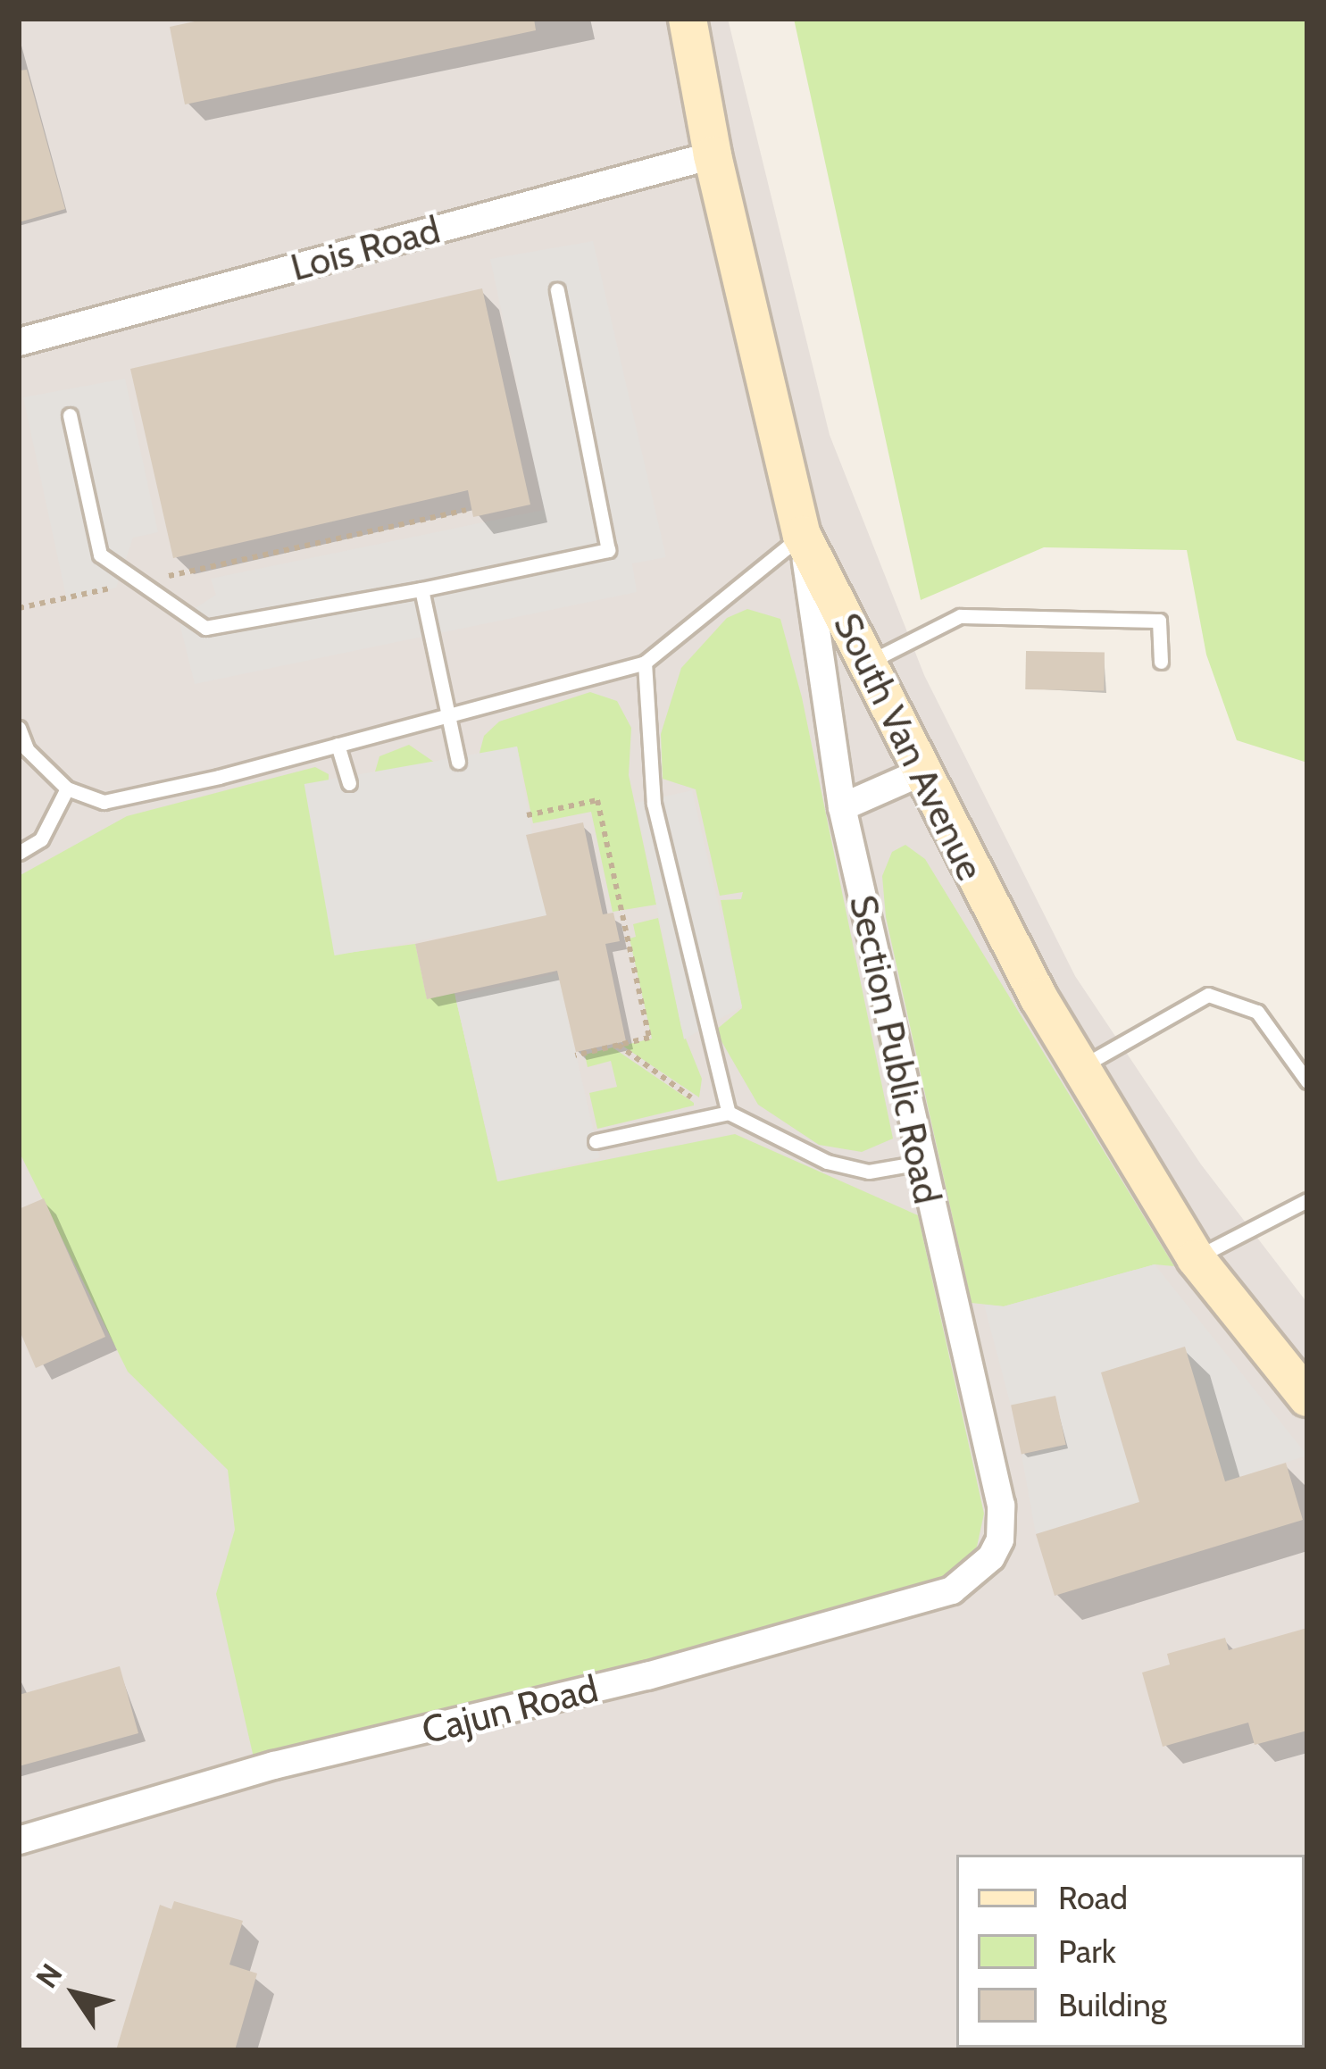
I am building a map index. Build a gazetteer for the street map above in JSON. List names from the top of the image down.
{
  "streets": {
    "main road": ["South Van Avenue"],
    "street": ["Lois Road", "Section Public Road", "Cajun Road"]
  },
  "crossings": [
    ["Lois Road", "South Van Avenue"],
    ["South Van Avenue", "Section Public Road"],
    ["Section Public Road", "Cajun Road"]
  ],
  "legend": ["Road", "Park", "Building"],
  "north": "top left"
}
